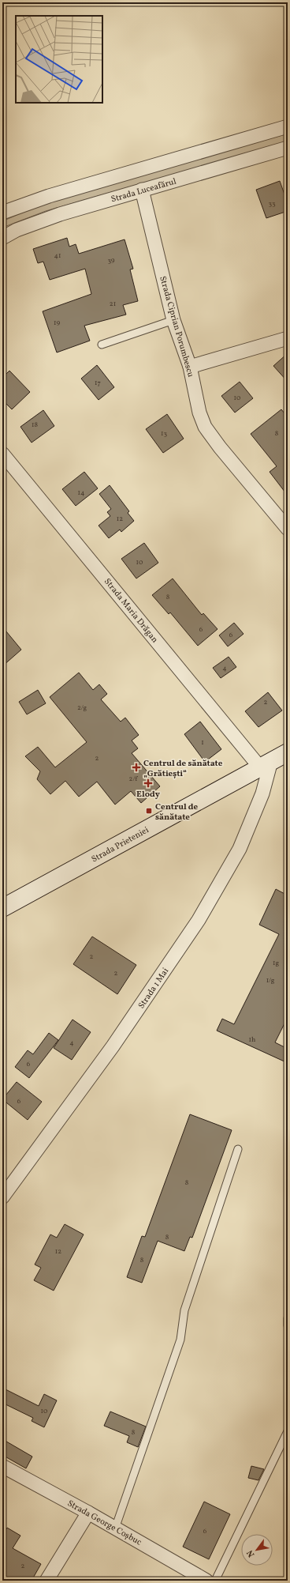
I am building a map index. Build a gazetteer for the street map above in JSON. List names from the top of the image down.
{
  "streets": {
    "street": [
      "Strada Luceafărul",
      "Strada Ciprian Porumbescu",
      "Strada Maria Drăgan",
      "Strada Prieteniei",
      "Strada 1 Mai",
      "Strada George Coșbuc"
    ]
  },
  "crossings": [
    ["Strada Luceafărul", "Strada Ciprian Porumbescu"],
    ["Strada Maria Drăgan", "Strada Prieteniei"],
    ["Strada Maria Drăgan", "Strada 1 Mai"],
    ["Strada Prieteniei", "Strada 1 Mai"]
  ],
  "places": {
    "health": ["Centrul de sănătate „Grătiești“", "Elody"],
    "transit": ["Centrul de sănătate"]
  },
  "house_numbers": [
    "33",
    "41",
    "39",
    "21",
    "19",
    "17",
    "10",
    "18",
    "13",
    "8",
    "14",
    "12",
    "10",
    "8",
    "6",
    "6",
    "4",
    "2",
    "2/g",
    "1",
    "2",
    "2/f",
    "2",
    "1g",
    "2",
    "1/g",
    "1h",
    "4",
    "6",
    "6",
    "8",
    "8",
    "12",
    "8",
    "10",
    "8",
    "6",
    "2"
  ],
  "north": "bottom left"
}
